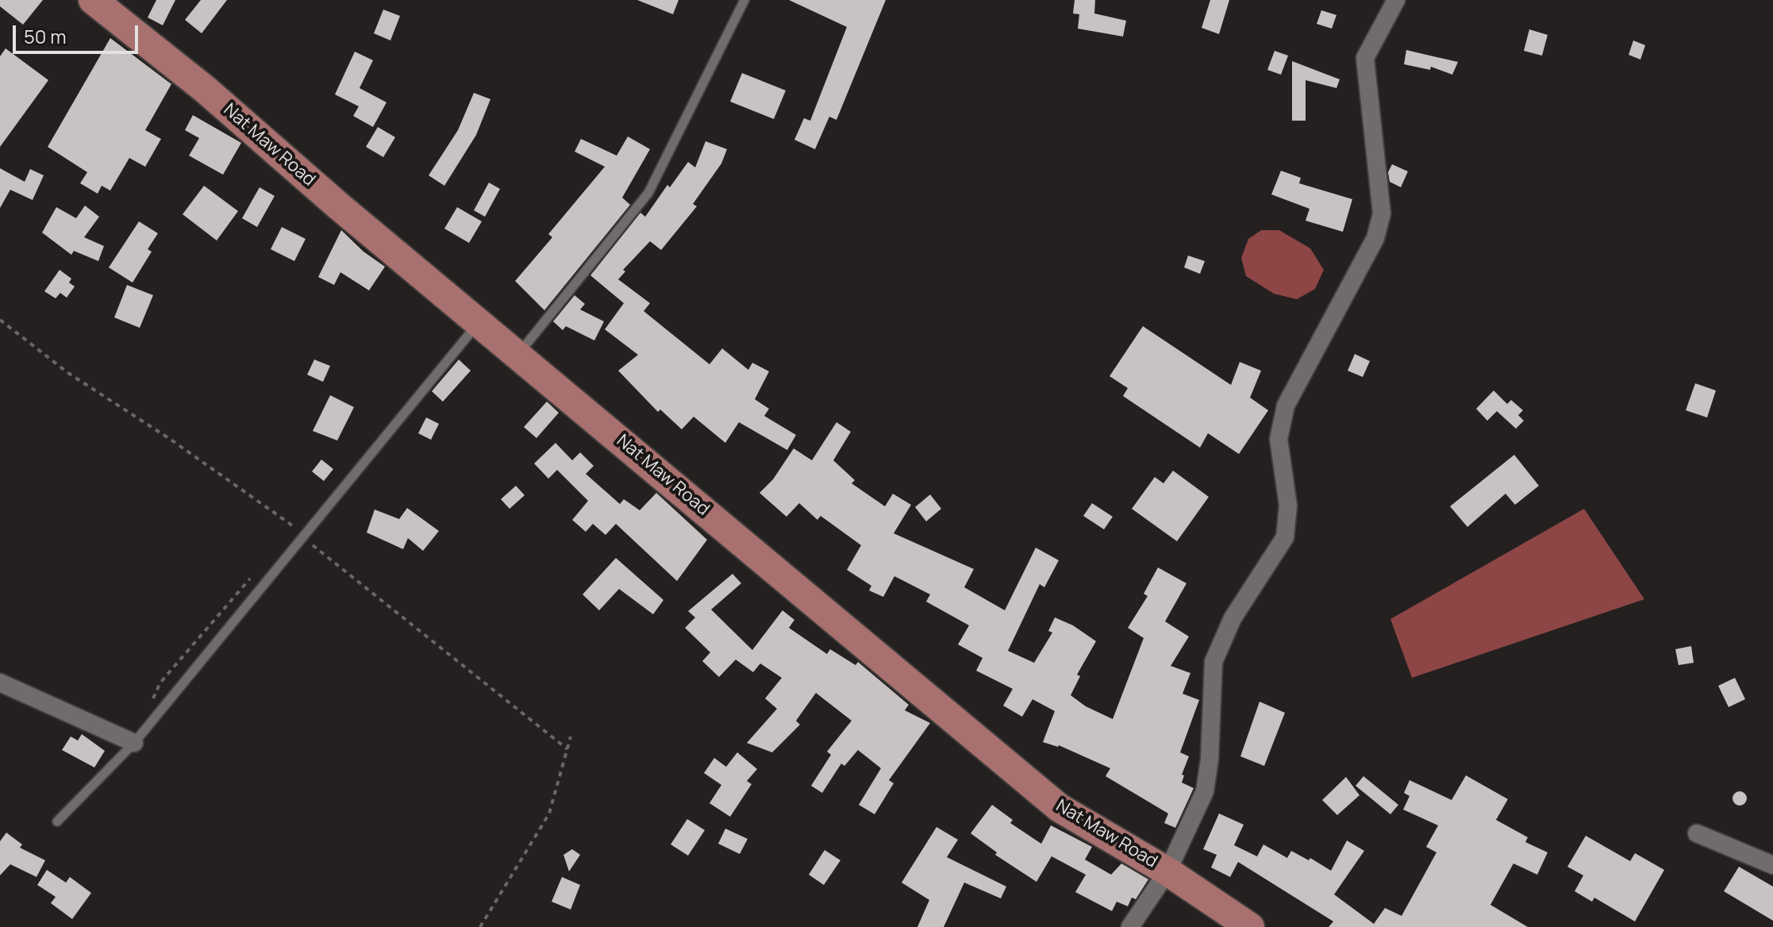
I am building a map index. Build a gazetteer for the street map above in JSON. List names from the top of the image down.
{
  "streets": {
    "main road": ["Nat Maw Road"]
  },
  "scale_bar": "50 m"
}
